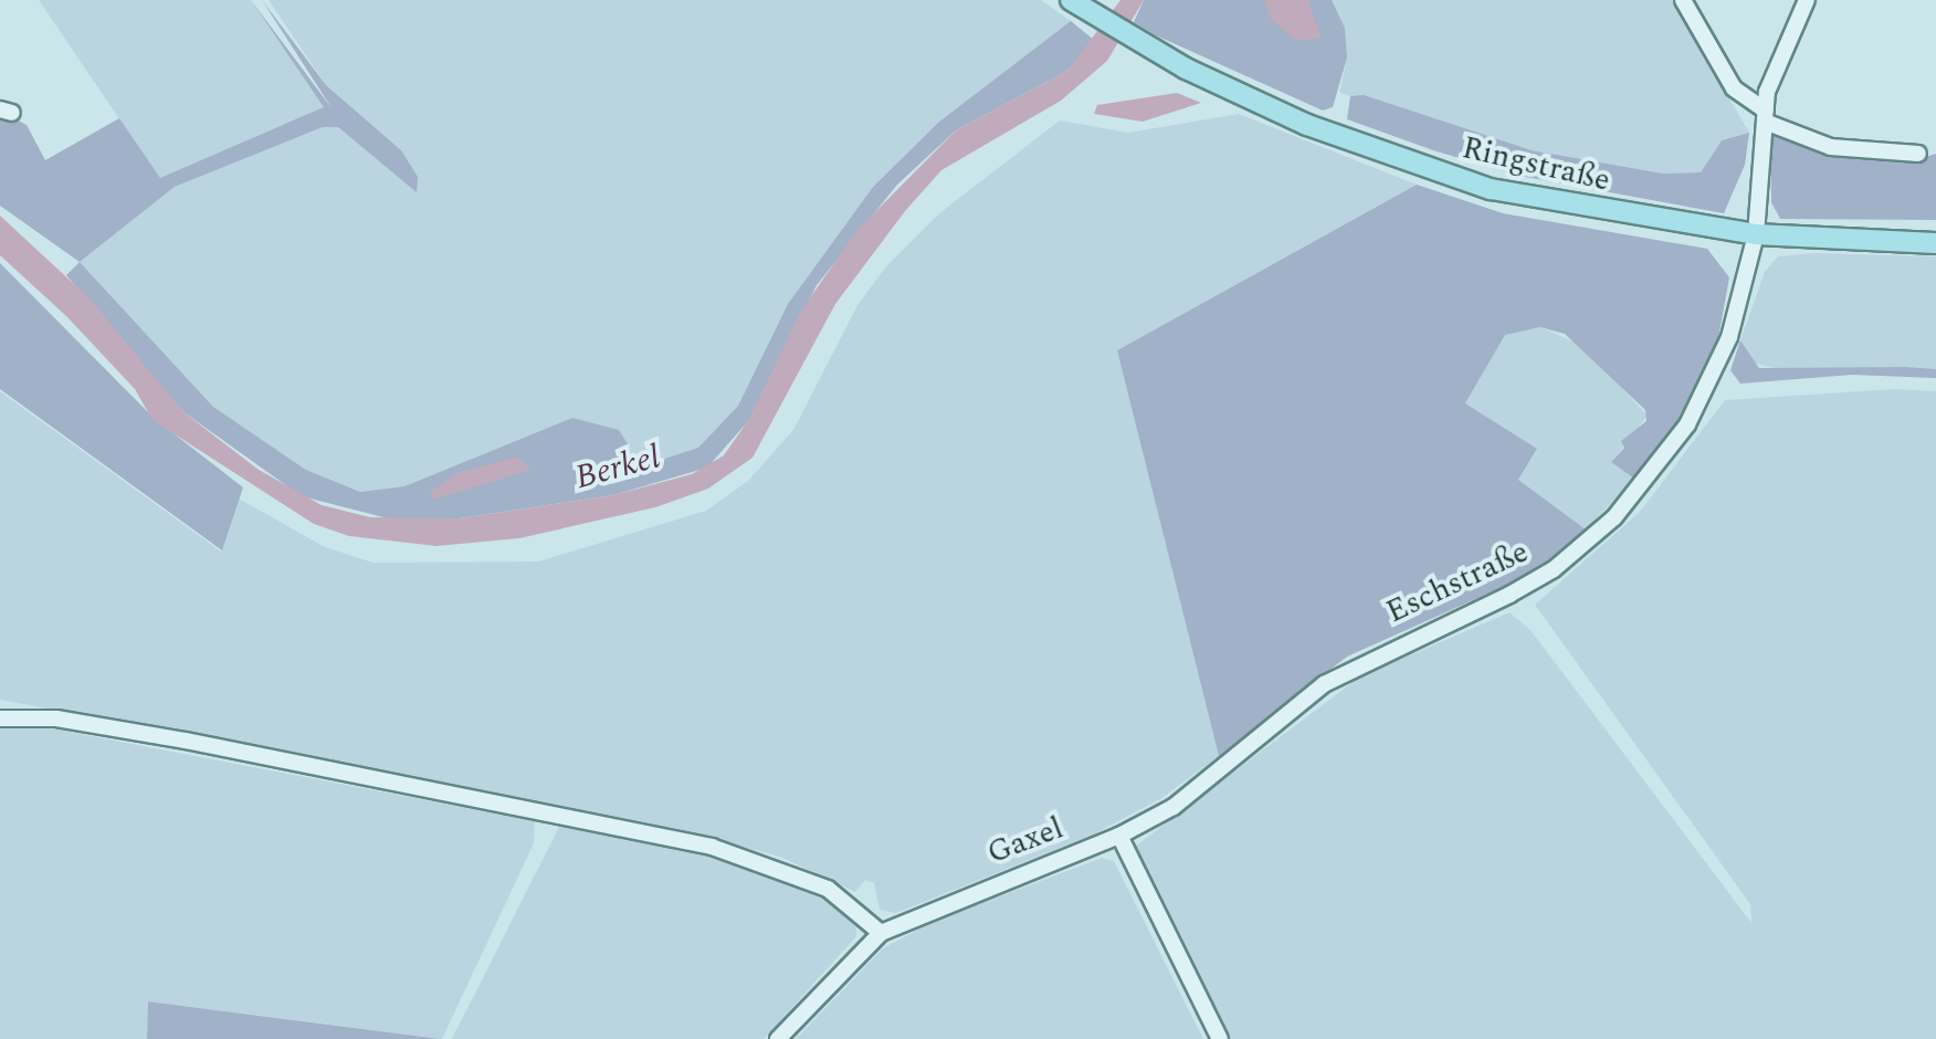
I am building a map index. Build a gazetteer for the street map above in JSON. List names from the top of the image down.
{
  "streets": {
    "main road": ["Ringstraße"],
    "street": ["Eschstraße", "Gaxel"]
  },
  "crossings": [
    ["Ringstraße", "Eschstraße"],
    ["Eschstraße", "Gaxel"]
  ],
  "water": ["Berkel"]
}
